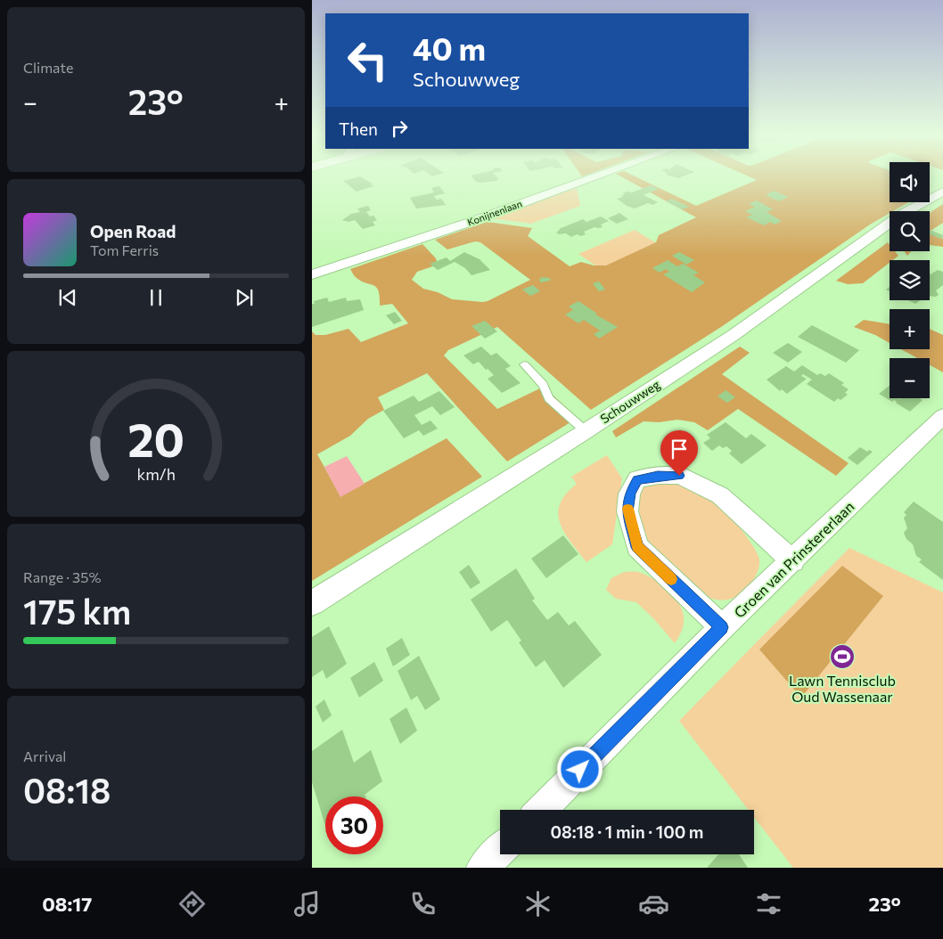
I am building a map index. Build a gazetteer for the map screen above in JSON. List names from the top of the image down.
{
  "streets": {
    "street": ["Konijnenlaan", "Schouwweg", "Groen van Prinstererlaan"]
  },
  "places": {
    "sports": ["Lawn Tennisclub Oud Wassenaar"]
  },
  "page": {
    "tile": [
      "Climate",
      ["Range · 35%", "175 km"],
      ["Arrival", "08:18"]
    ],
    "turn": ["40 m", "Schouwweg"],
    "heat": ["−", "23°", "+"],
    "then": "Then",
    "map_buttons": ["+", "−"],
    "song": ["Open Road", "Tom Ferris"],
    "limit": "30",
    "trip": "08:18 · 1 min · 100 m",
    "tabs": ["08:17", "23°"],
    "gauge": ["20", "km/h"]
  }
}
